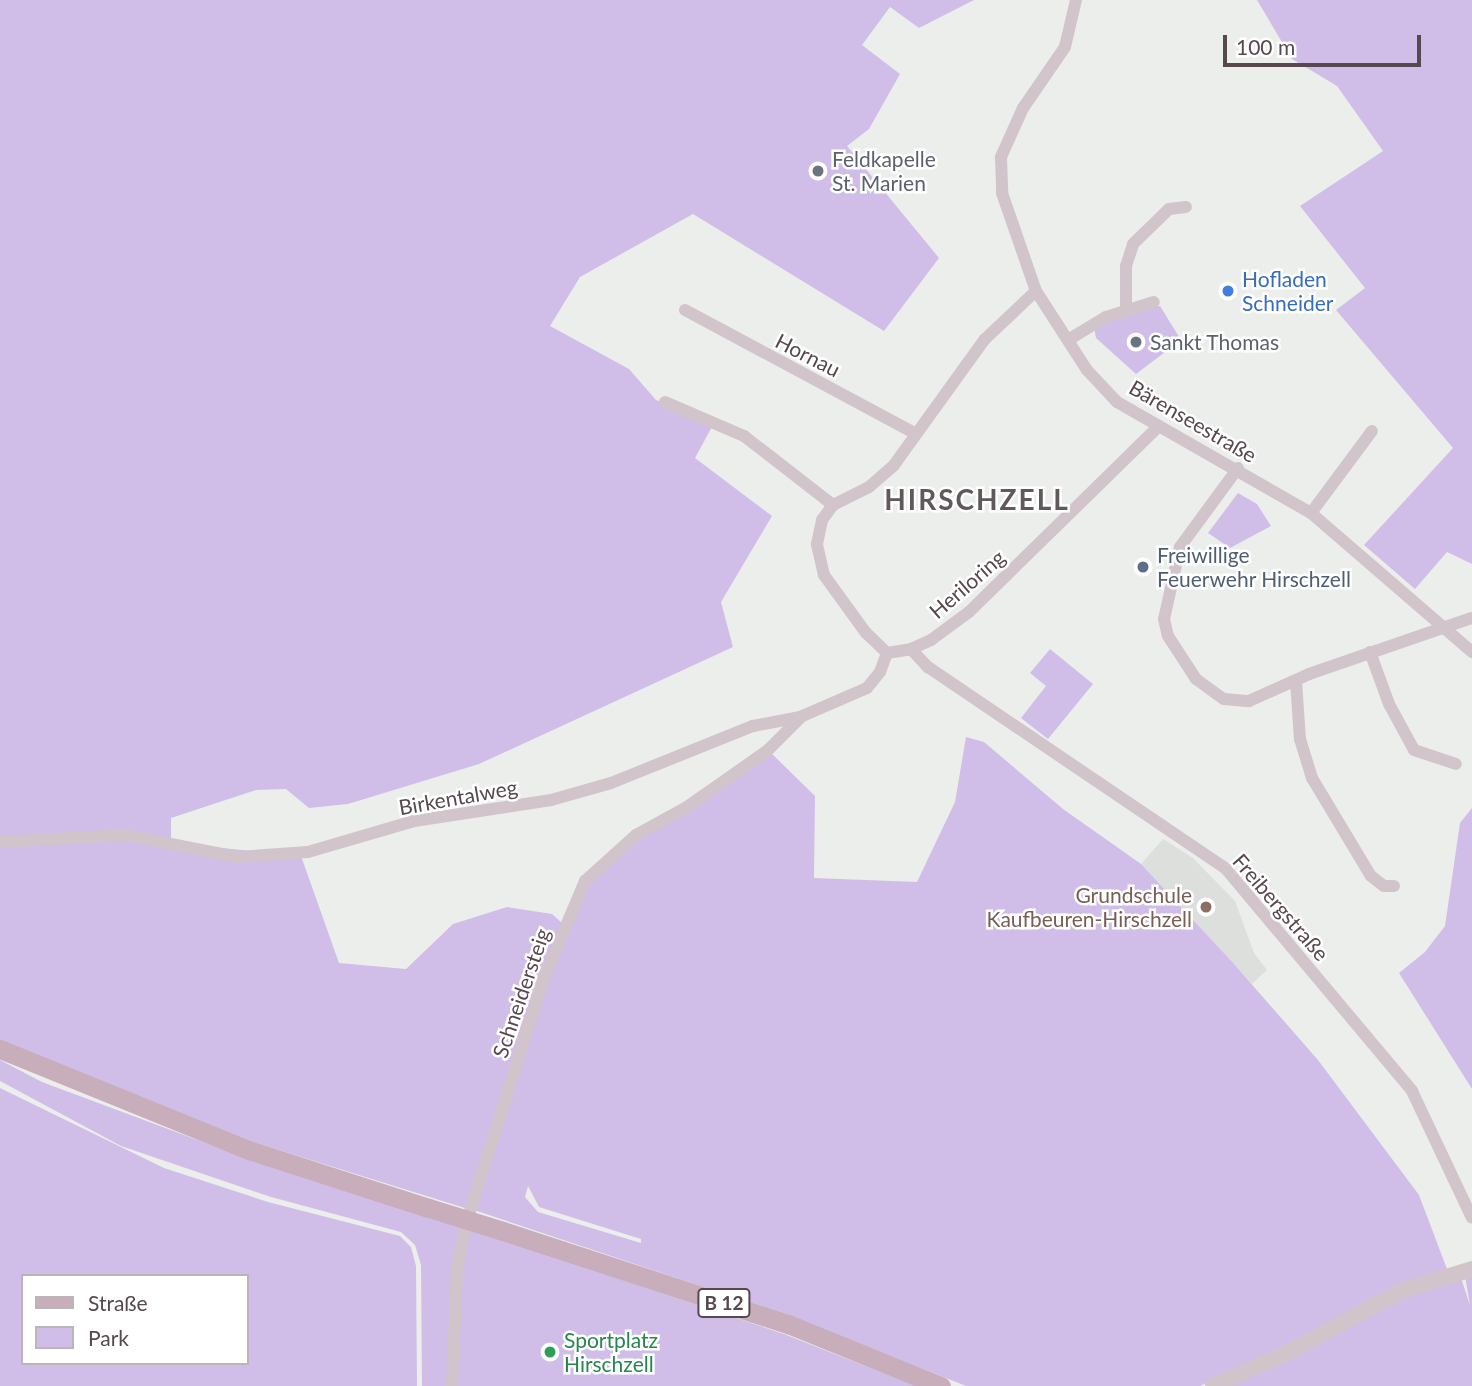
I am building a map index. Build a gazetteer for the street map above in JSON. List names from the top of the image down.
{
  "streets": {
    "main road": ["B 12"],
    "street": [
      "Hornau",
      "Bärenseestraße",
      "Heriloring",
      "Birkentalweg",
      "Freibergstraße",
      "Schneidersteig"
    ]
  },
  "crossings": [
    ["Bärenseestraße", "Heriloring"],
    ["Heriloring", "Birkentalweg"],
    ["Heriloring", "Freibergstraße"],
    ["Birkentalweg", "Schneidersteig"]
  ],
  "districts": ["HIRSCHZELL"],
  "places": [
    "Feldkapelle St. Marien",
    "Hofladen Schneider",
    "Sankt Thomas",
    "Freiwillige Feuerwehr Hirschzell",
    "Grundschule Kaufbeuren-Hirschzell",
    "Sportplatz Hirschzell"
  ],
  "legend": ["Straße", "Park"],
  "scale_bar": "100 m"
}
